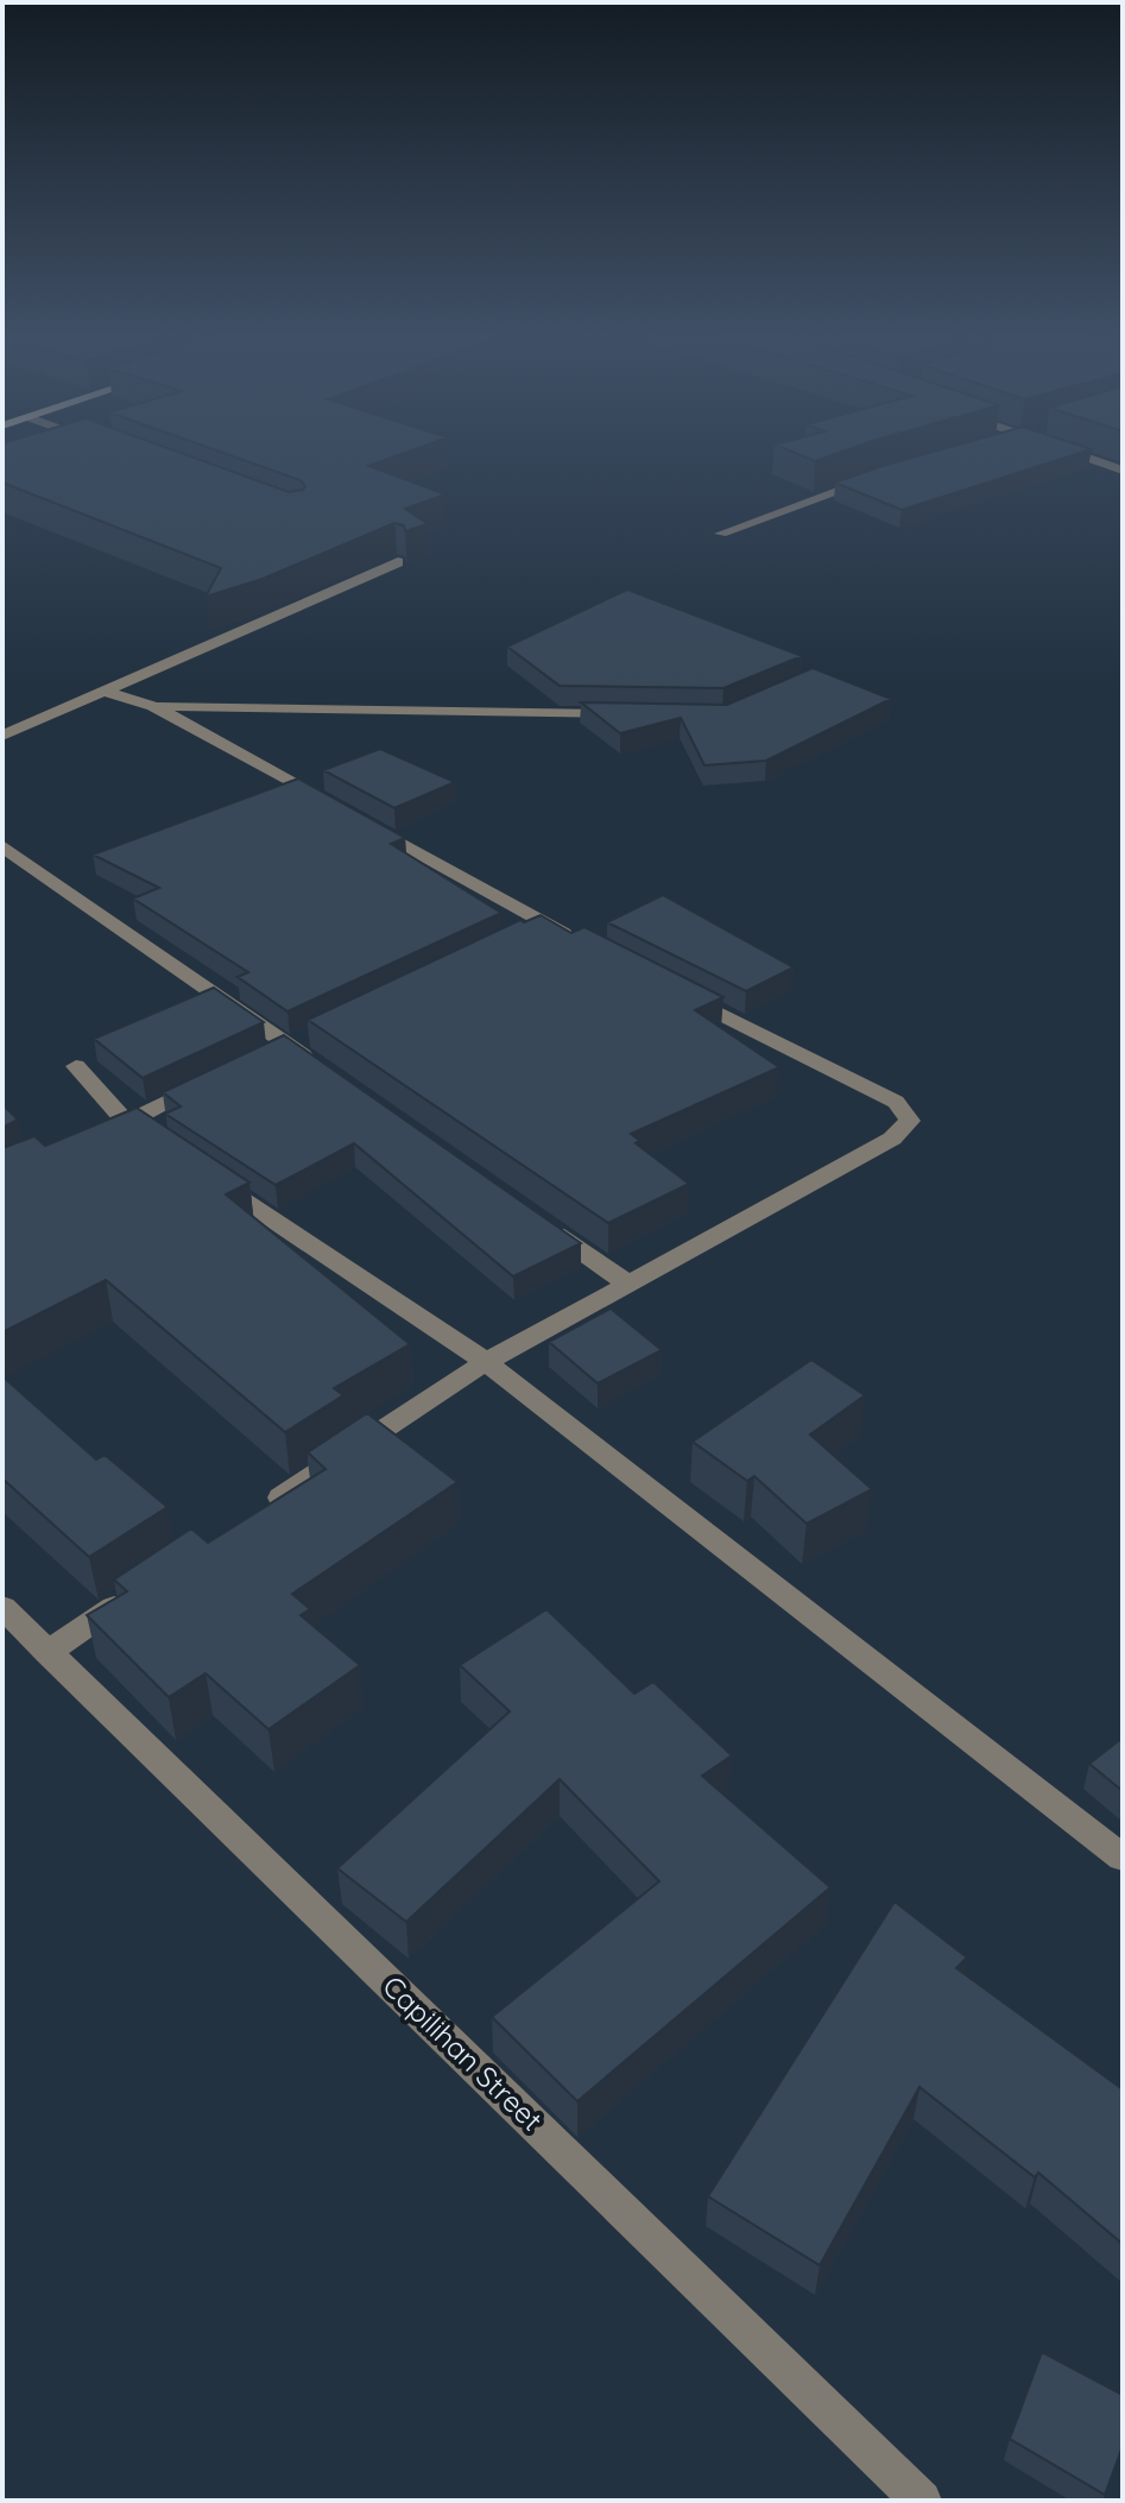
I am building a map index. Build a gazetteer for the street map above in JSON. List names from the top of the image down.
{
  "streets": {
    "street": ["Capilihan Street"]
  }
}
